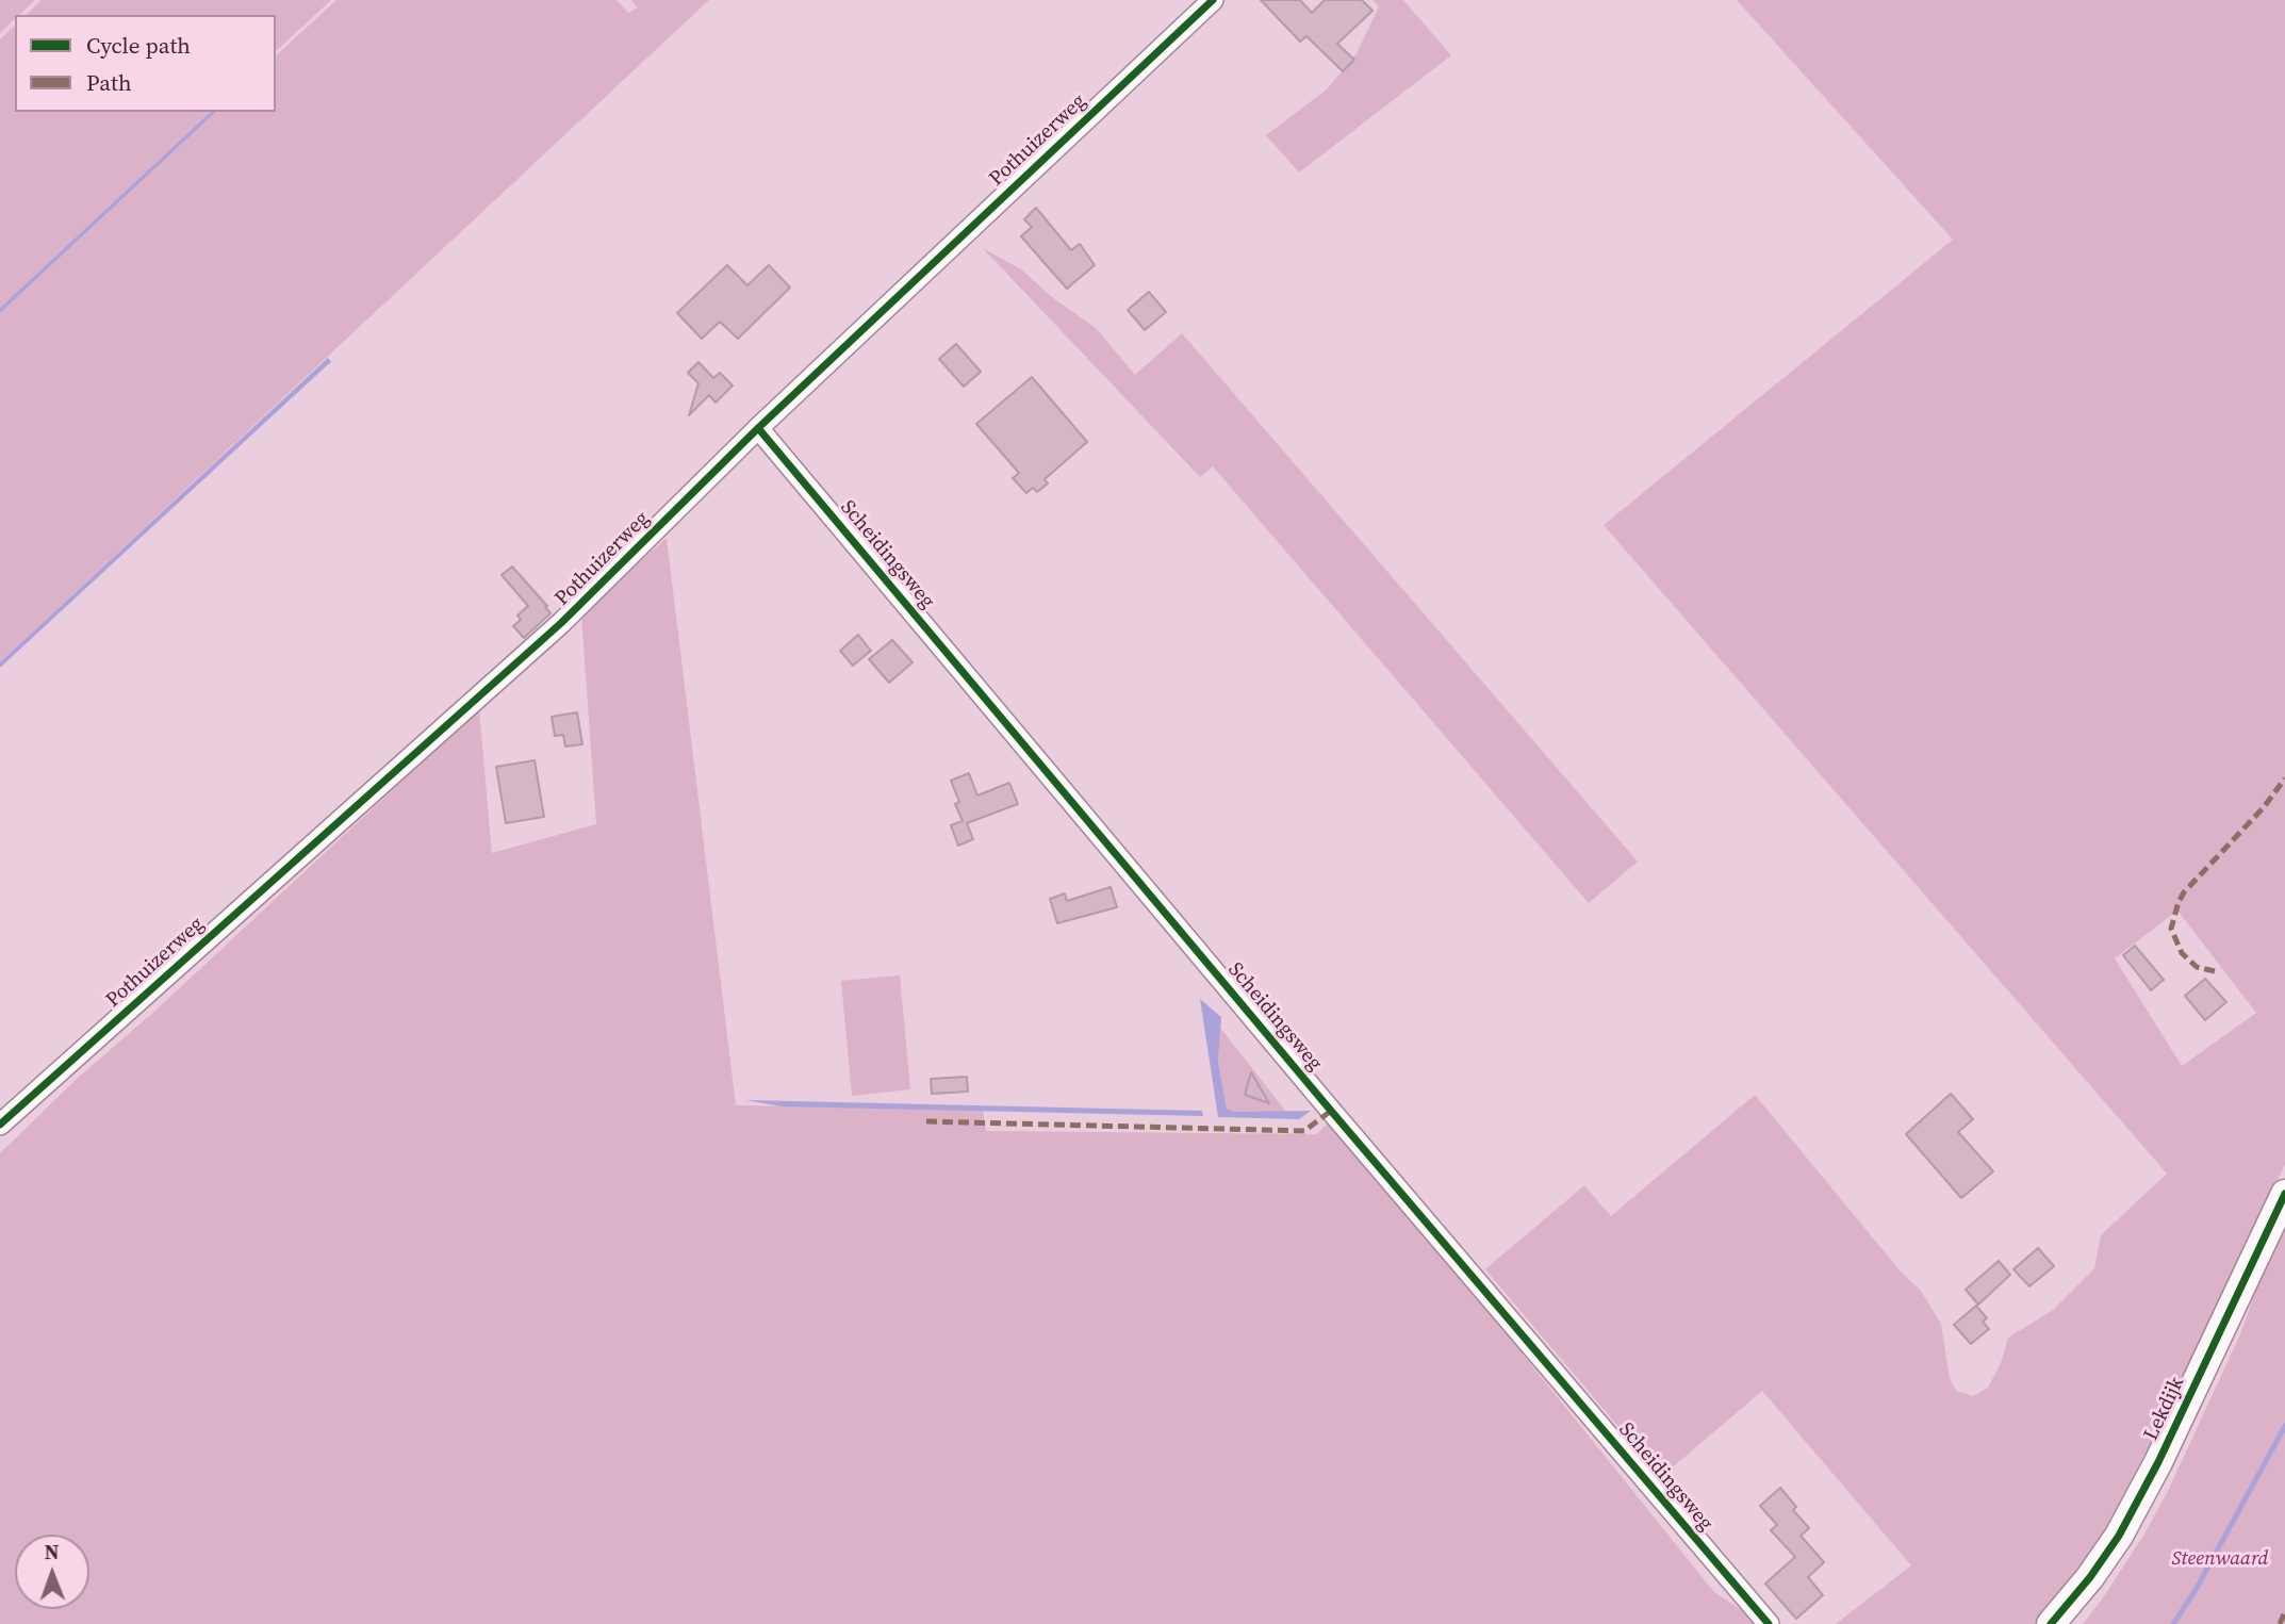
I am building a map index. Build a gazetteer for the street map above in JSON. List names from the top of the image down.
{
  "streets": {
    "street": ["Pothuizerweg", "Scheidingsweg", "Lekdijk"]
  },
  "crossings": [
    ["Pothuizerweg", "Scheidingsweg"]
  ],
  "parks": ["Steenwaard"],
  "legend": ["Cycle path", "Path"],
  "north": "top"
}
